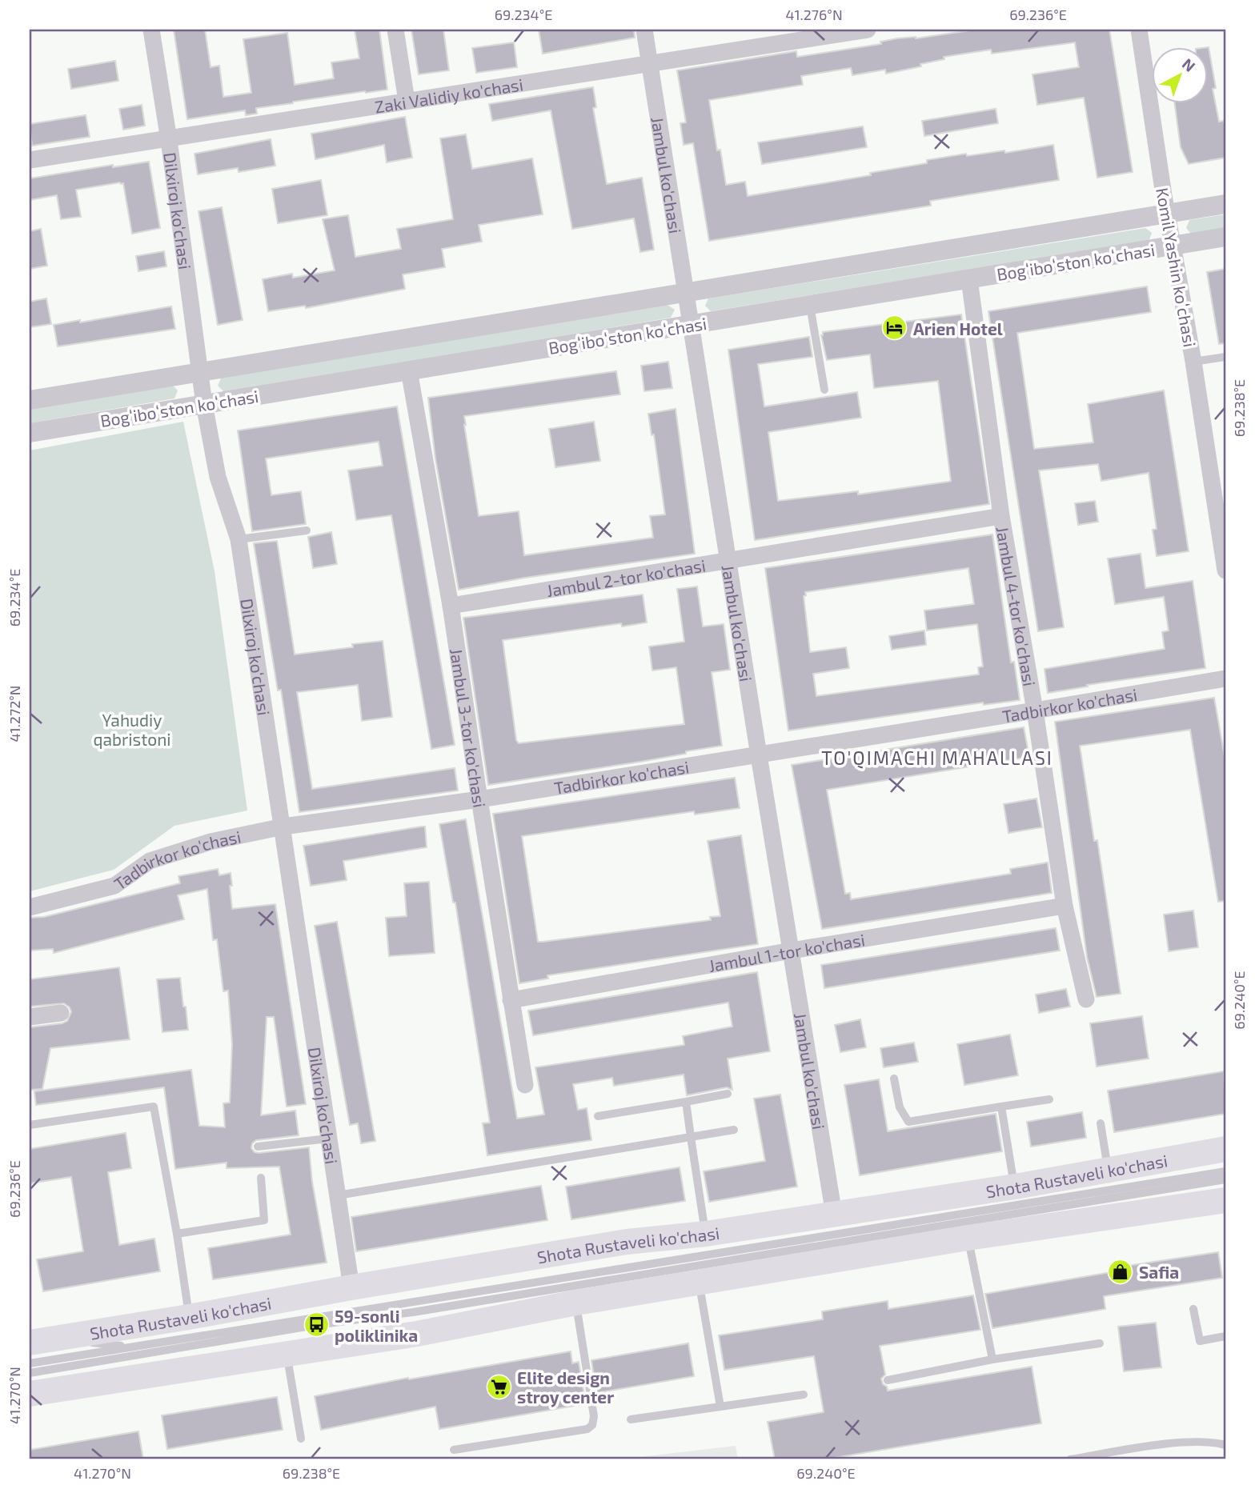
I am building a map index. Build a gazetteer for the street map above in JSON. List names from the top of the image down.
{
  "streets": {
    "main road": ["Shota Rustaveli ko'chasi"],
    "street": [
      "Zaki Validiy ko'chasi",
      "Jambul ko'chasi",
      "Dilxiroj ko‘chasi",
      "Bogʻiboʻston koʻchasi",
      "Komil Yashin koʻchasi",
      "Jambul 2-tor ko'chasi",
      "Jambul 4-tor ko'chasi",
      "Tadbirkor ko'chasi",
      "Jambul 3-tor ko'chasi",
      "Jambul 1-tor ko'chasi"
    ]
  },
  "crossings": [
    ["Zaki Validiy ko'chasi", "Jambul ko'chasi"],
    ["Zaki Validiy ko'chasi", "Dilxiroj ko‘chasi"],
    ["Jambul ko'chasi", "Bogʻiboʻston koʻchasi"],
    ["Jambul ko'chasi", "Jambul 2-tor ko'chasi"],
    ["Jambul ko'chasi", "Tadbirkor ko'chasi"],
    ["Jambul ko'chasi", "Jambul 1-tor ko'chasi"],
    ["Jambul ko'chasi", "Shota Rustaveli ko'chasi"],
    ["Dilxiroj ko‘chasi", "Bogʻiboʻston koʻchasi"],
    ["Dilxiroj ko‘chasi", "Tadbirkor ko'chasi"],
    ["Dilxiroj ko‘chasi", "Shota Rustaveli ko'chasi"],
    ["Bogʻiboʻston koʻchasi", "Komil Yashin koʻchasi"],
    ["Bogʻiboʻston koʻchasi", "Jambul 4-tor ko'chasi"],
    ["Bogʻiboʻston koʻchasi", "Jambul 3-tor ko'chasi"],
    ["Jambul 2-tor ko'chasi", "Jambul 4-tor ko'chasi"],
    ["Jambul 2-tor ko'chasi", "Jambul 3-tor ko'chasi"],
    ["Jambul 4-tor ko'chasi", "Tadbirkor ko'chasi"],
    ["Jambul 4-tor ko'chasi", "Jambul 1-tor ko'chasi"],
    ["Tadbirkor ko'chasi", "Jambul 3-tor ko'chasi"],
    ["Jambul 3-tor ko'chasi", "Jambul 1-tor ko'chasi"]
  ],
  "districts": ["TO'QIMACHI MAHALLASI"],
  "parks": ["Yahudiy qabristoni"],
  "places": {
    "hotel": ["Arien Hotel"],
    "shop": ["Safia"],
    "bus stop": ["59-sonli poliklinika"],
    "supermarket": ["Elite design stroy center"]
  },
  "north": "top right",
  "coordinates": [
    "69.234°E",
    "41.276°N",
    "69.236°E",
    "69.238°E",
    "41.272°N",
    "69.240°E",
    "41.270°N"
  ]
}
